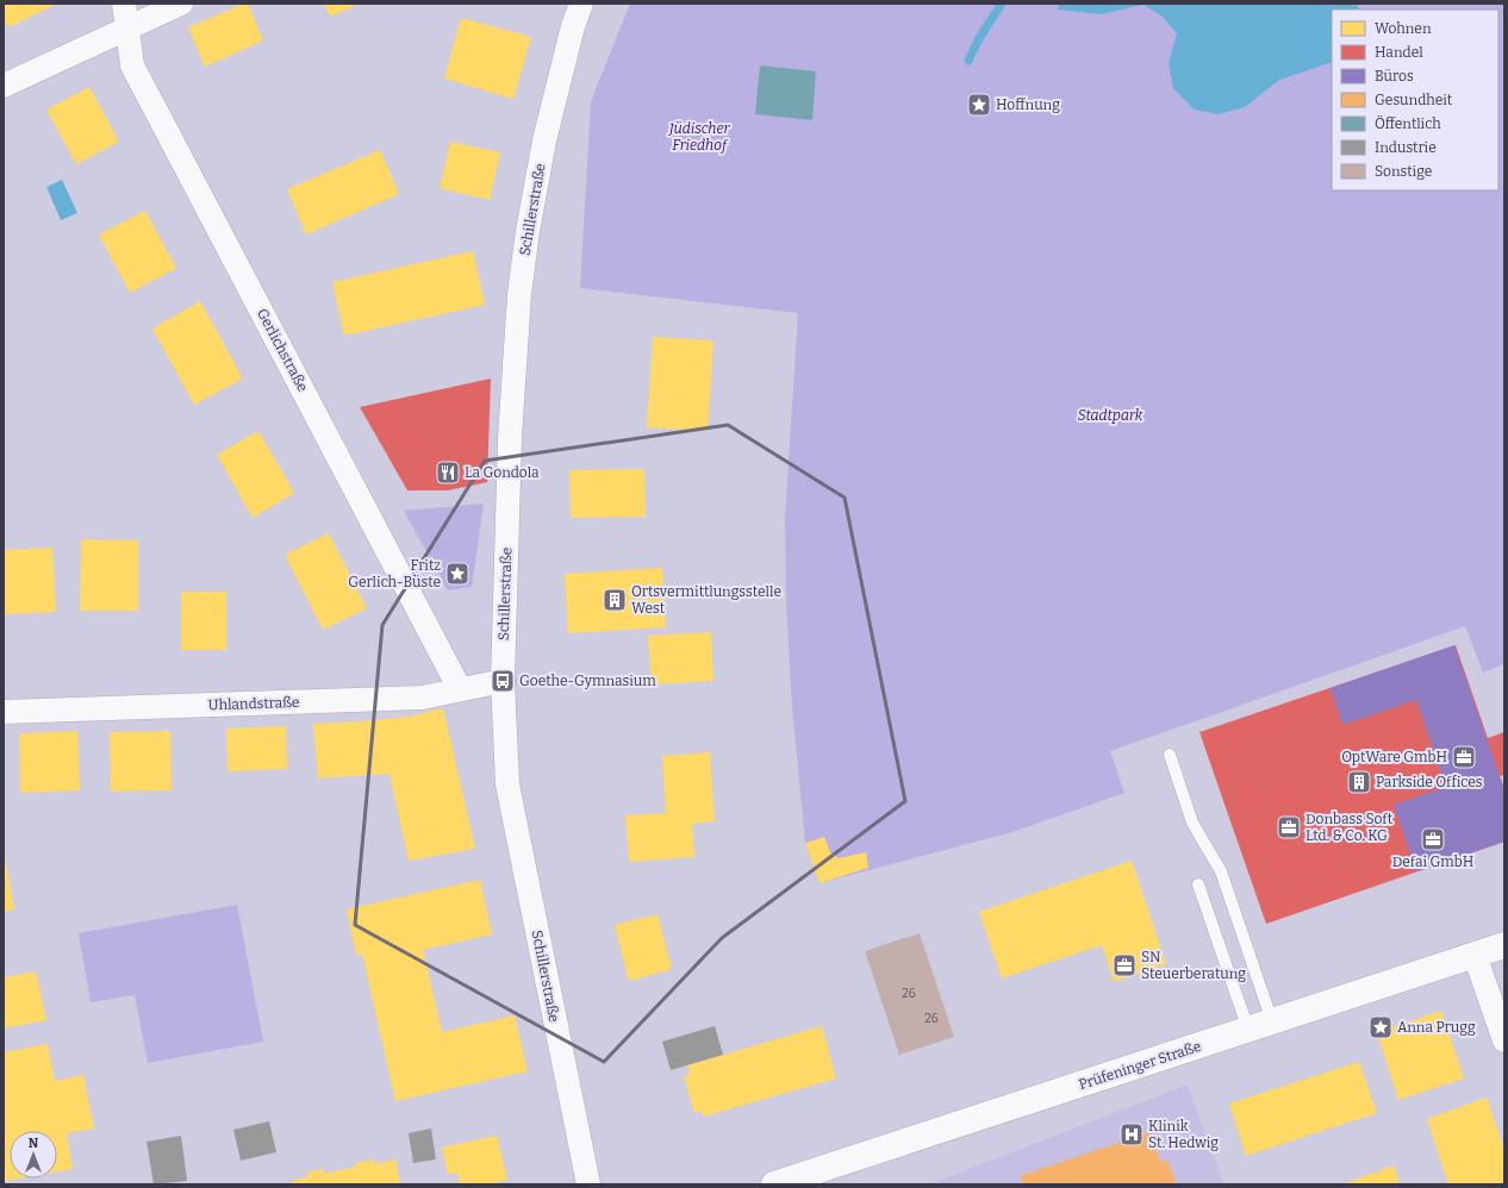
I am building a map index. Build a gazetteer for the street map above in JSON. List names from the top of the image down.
{
  "streets": {
    "street": [
      "Schillerstraße",
      "Gerlichstraße",
      "Uhlandstraße",
      "Prüfeninger Straße"
    ]
  },
  "crossings": [
    ["Schillerstraße", "Uhlandstraße"],
    ["Gerlichstraße", "Uhlandstraße"]
  ],
  "parks": ["Jüdischer Friedhof", "Stadtpark"],
  "places": {
    "place": ["Hoffnung", "Fritz Gerlich-Büste", "Anna Prugg"],
    "restaurant": ["La Gondola"],
    "building": ["Ortsvermittlungsstelle West", "Parkside Offices"],
    "bus stop": ["Goethe-Gymnasium"],
    "office": [
      "OptWare GmbH",
      "Donbass Soft Ltd. & Co. KG",
      "Defai GmbH",
      "SN Steuerberatung"
    ],
    "hospital": ["Klinik St. Hedwig"]
  },
  "house_numbers": ["26", "26"],
  "legend": [
    "Wohnen",
    "Handel",
    "Büros",
    "Gesundheit",
    "Öffentlich",
    "Industrie",
    "Sonstige"
  ],
  "north": "top"
}
